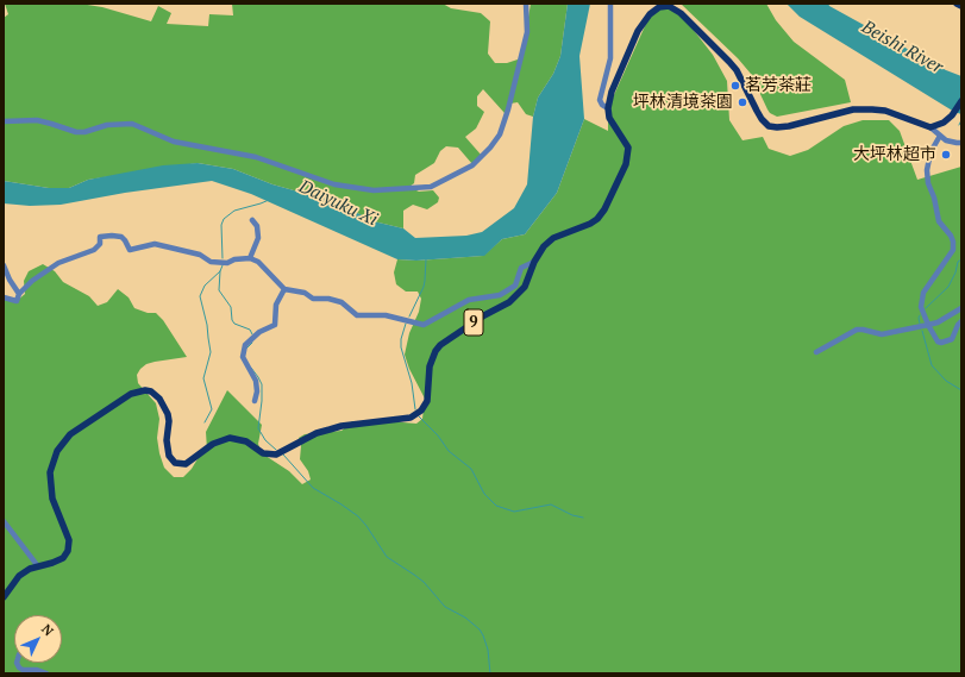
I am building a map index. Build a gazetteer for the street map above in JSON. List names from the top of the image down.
{
  "streets": {
    "main road": ["9"]
  },
  "water": ["Beishi River", "Daiyuku Xi"],
  "places": ["茗芳茶莊", "坪林清境茶園", "大坪林超市"],
  "north": "top right"
}
